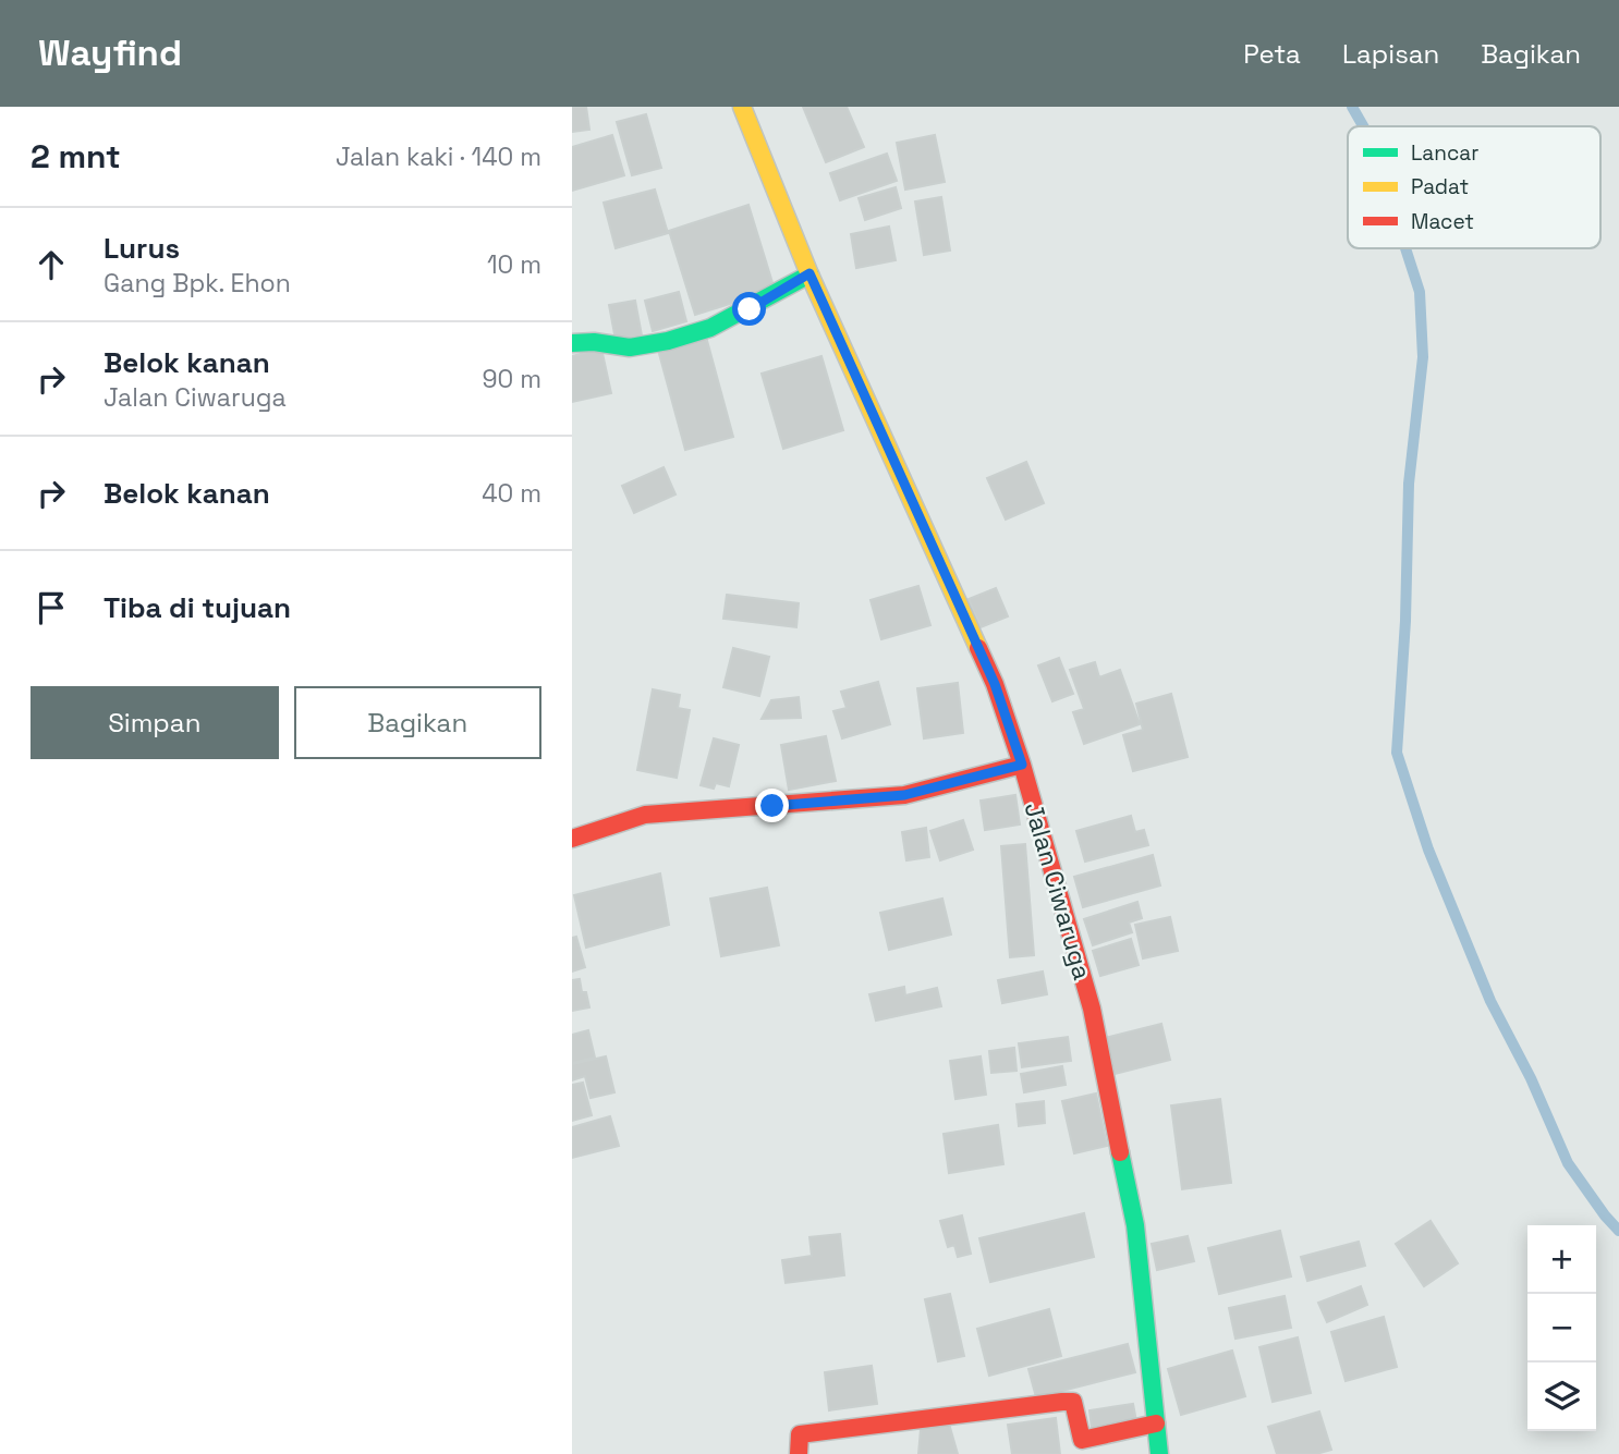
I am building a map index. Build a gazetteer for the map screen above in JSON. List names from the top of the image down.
{
  "streets": {
    "street": ["Jalan Ciwaruga"]
  },
  "legend": ["Lancar", "Padat", "Macet"],
  "page": {
    "header": "Wayfind",
    "nav": ["Peta", "Lapisan", "Bagikan"],
    "heading": ["2 mnt", "Jalan kaki · 140 m"],
    "list": [
      ["Lurus", "Gang Bpk. Ehon", "10 m"],
      ["Belok kanan", "Jalan Ciwaruga", "90 m"],
      ["Belok kanan", "40 m"],
      "Tiba di tujuan"
    ],
    "buttons": ["Simpan", "Bagikan"],
    "map_buttons": ["+", "−"]
  }
}
